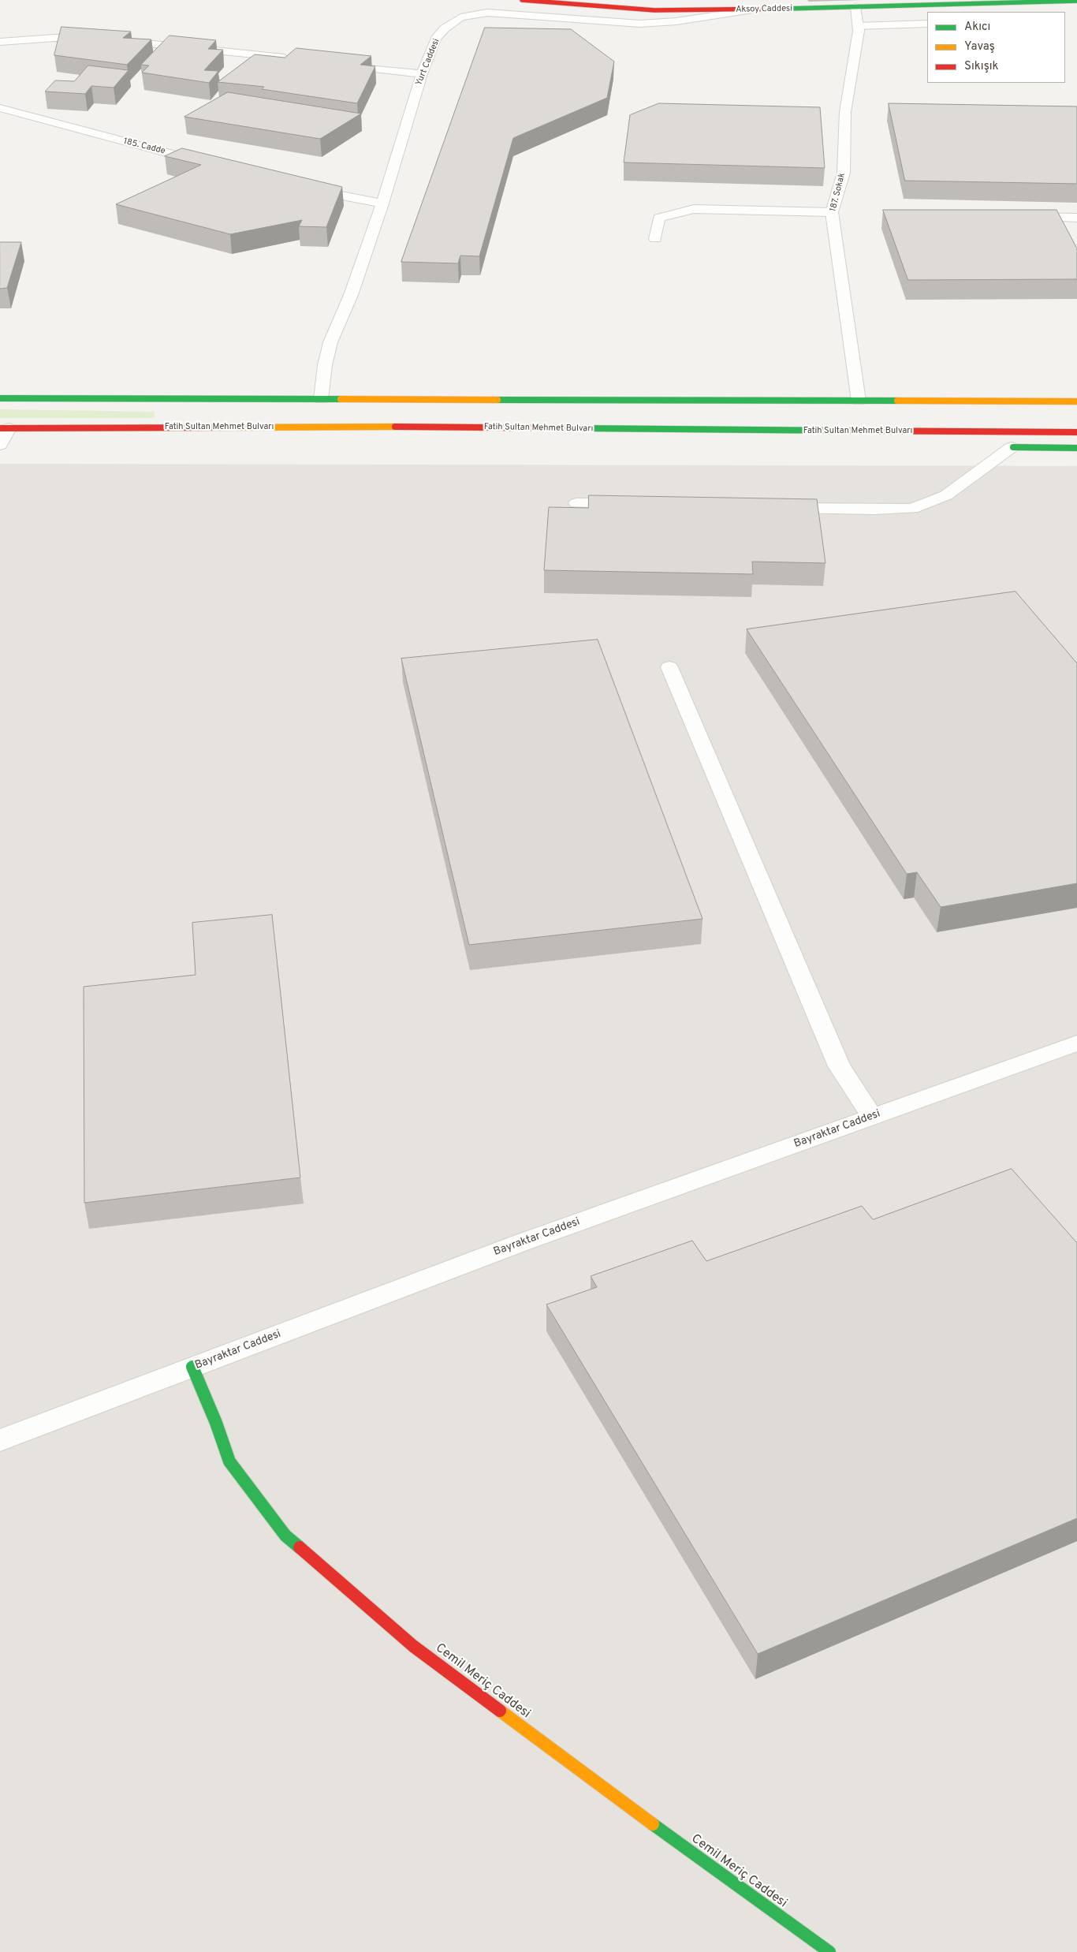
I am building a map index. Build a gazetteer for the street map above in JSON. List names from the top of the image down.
{
  "streets": {
    "main road": ["Aksoy Caddesi", "Fatih Sultan Mehmet Bulvarı", "Cemil Meriç Caddesi"],
    "street": [
      "Yurt Caddesi",
      "185. Cadde",
      "187. Sokak",
      "Bayraktar Caddesi"
    ]
  },
  "crossings": [
    ["Aksoy Caddesi", "Yurt Caddesi"],
    ["Aksoy Caddesi", "187. Sokak"],
    ["Bayraktar Caddesi", "Cemil Meriç Caddesi"]
  ],
  "legend": ["Akıcı", "Yavaş", "Sıkışık"]
}
